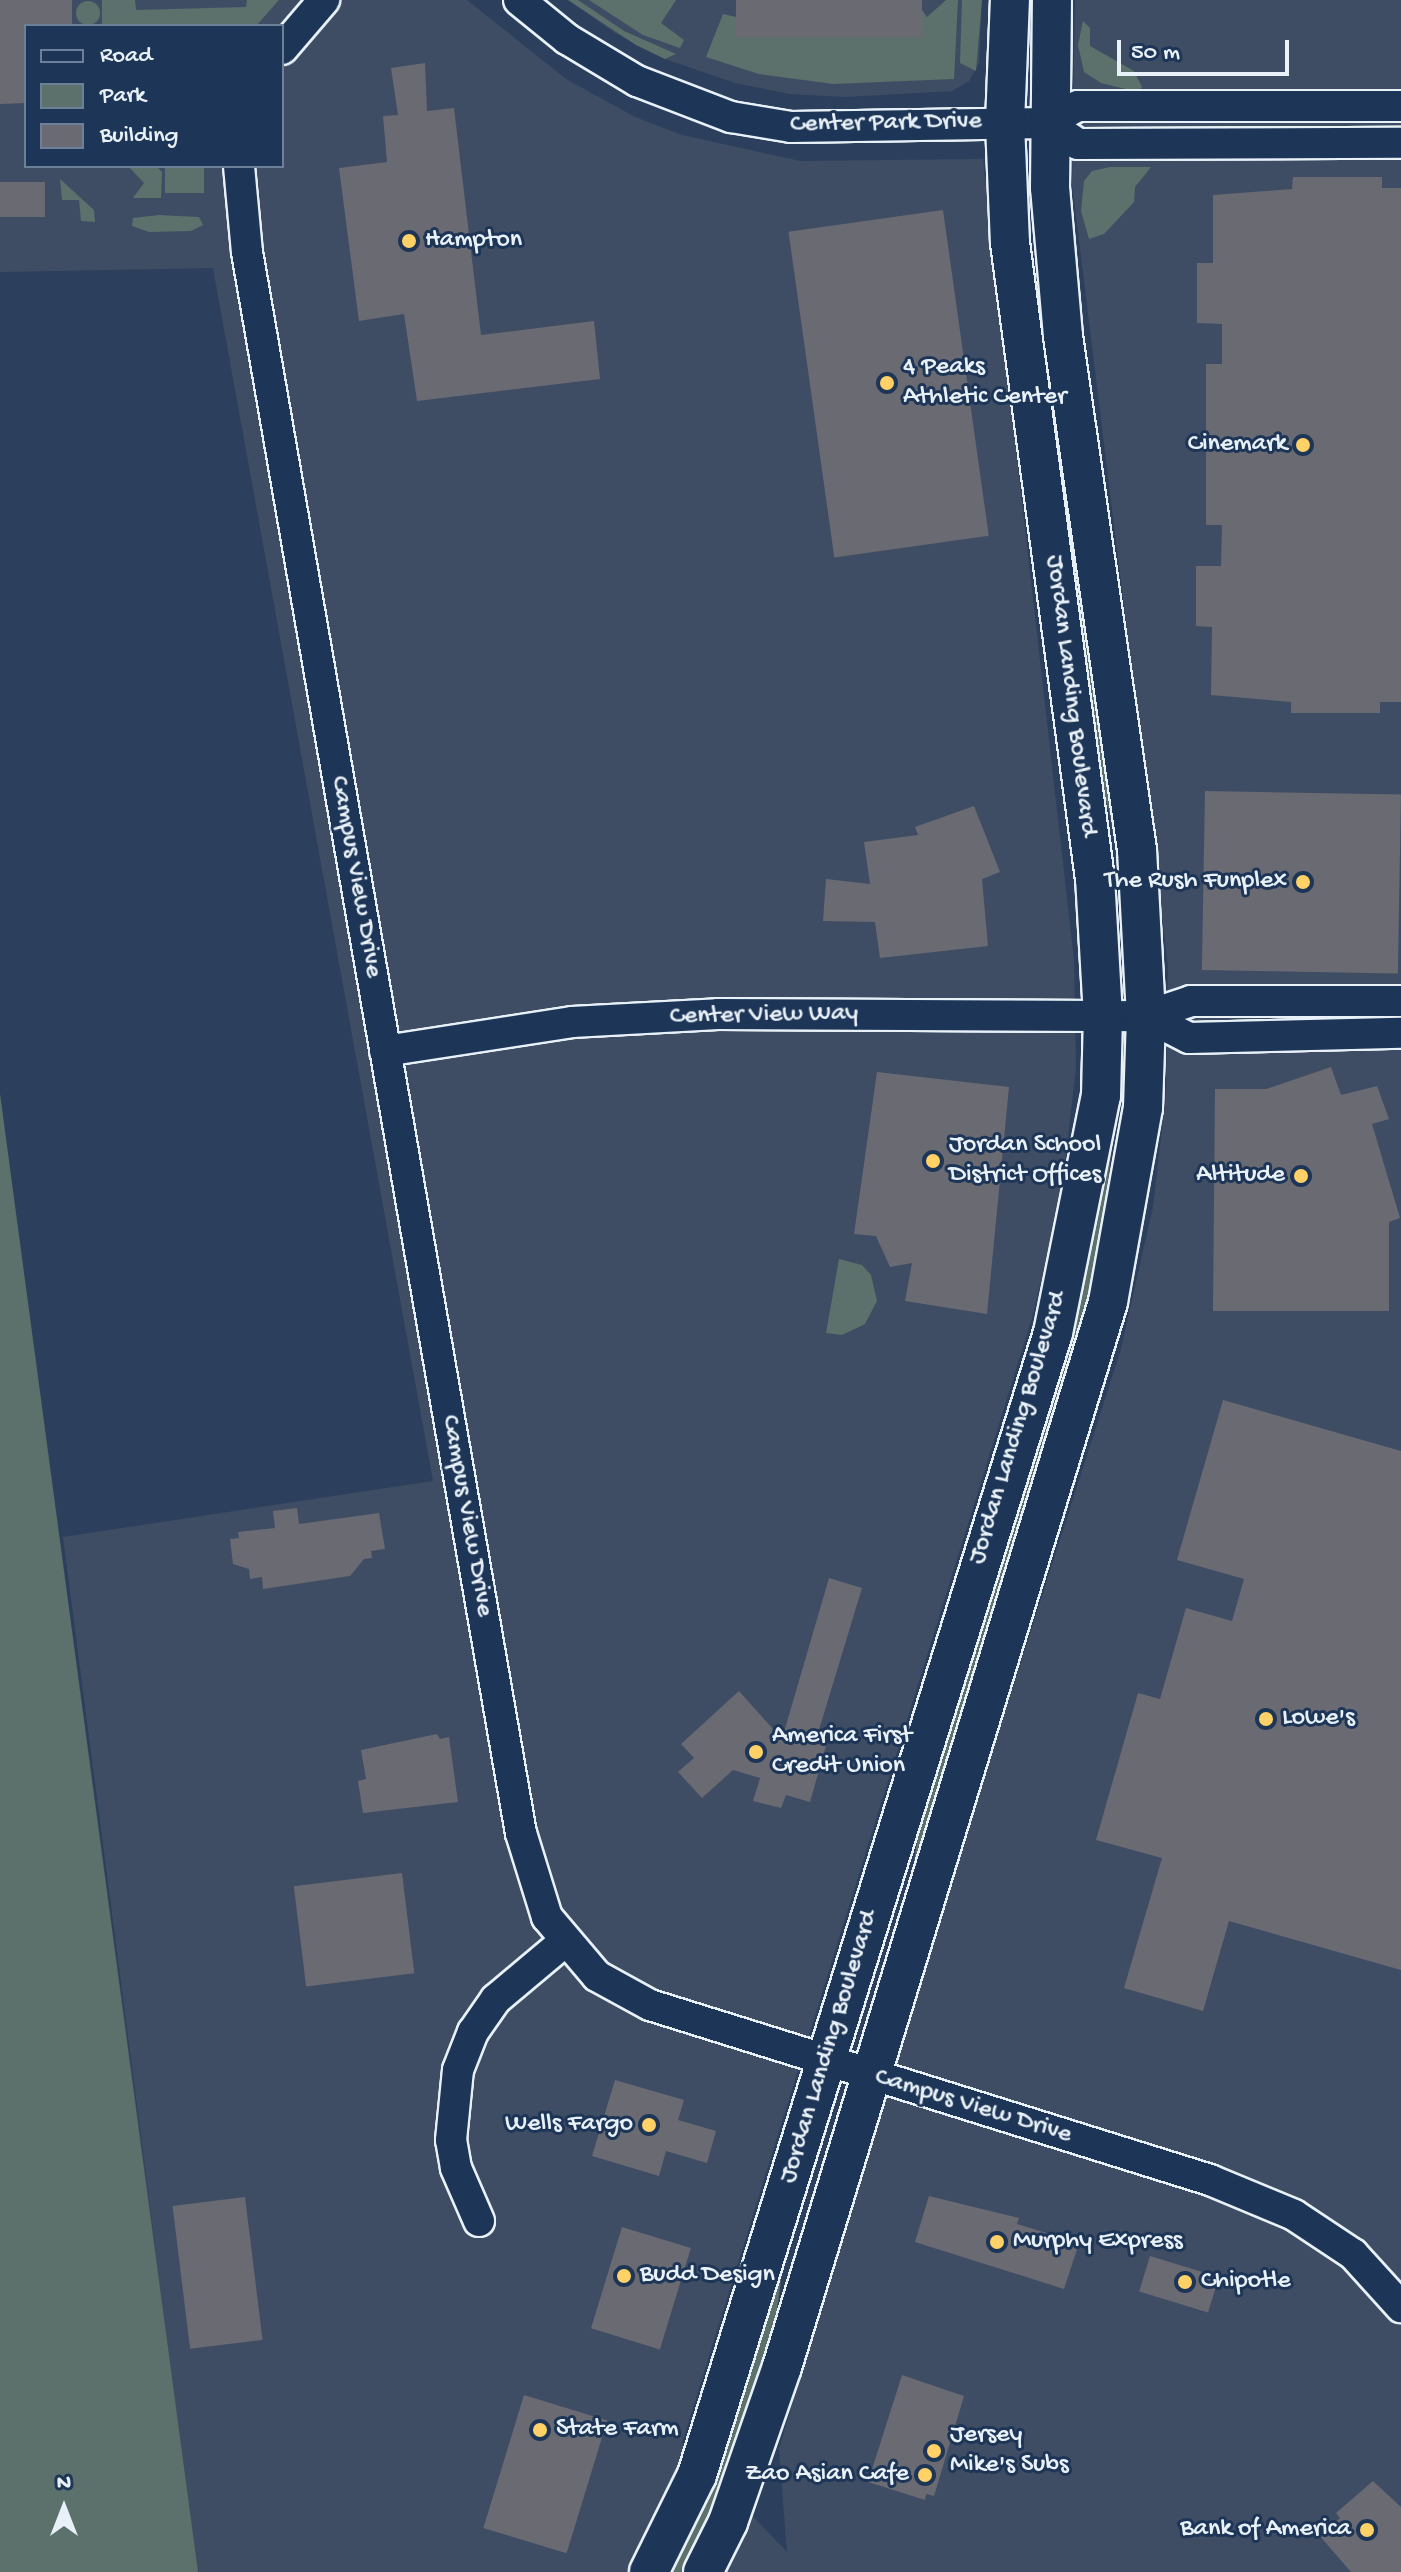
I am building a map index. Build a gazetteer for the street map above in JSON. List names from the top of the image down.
{
  "streets": {
    "main road": ["Jordan Landing Boulevard"],
    "street": ["Center Park Drive", "Campus View Drive", "Center View Way"]
  },
  "crossings": [
    ["Center Park Drive", "Jordan Landing Boulevard"],
    ["Jordan Landing Boulevard", "Campus View Drive"],
    ["Jordan Landing Boulevard", "Center View Way"],
    ["Campus View Drive", "Center View Way"]
  ],
  "places": [
    "Hampton",
    "4 Peaks Athletic Center",
    "Cinemark",
    "The Rush Funplex",
    "Jordan School District Offices",
    "Altitude",
    "Lowe's",
    "America First Credit Union",
    "Wells Fargo",
    "Murphy Express",
    "Budd Design",
    "Chipotle",
    "State Farm",
    "Jersey Mike's Subs",
    "Zao Asian Cafe",
    "Bank of America"
  ],
  "legend": ["Road", "Park", "Building"],
  "scale_bar": "50 m",
  "north": "top"
}
